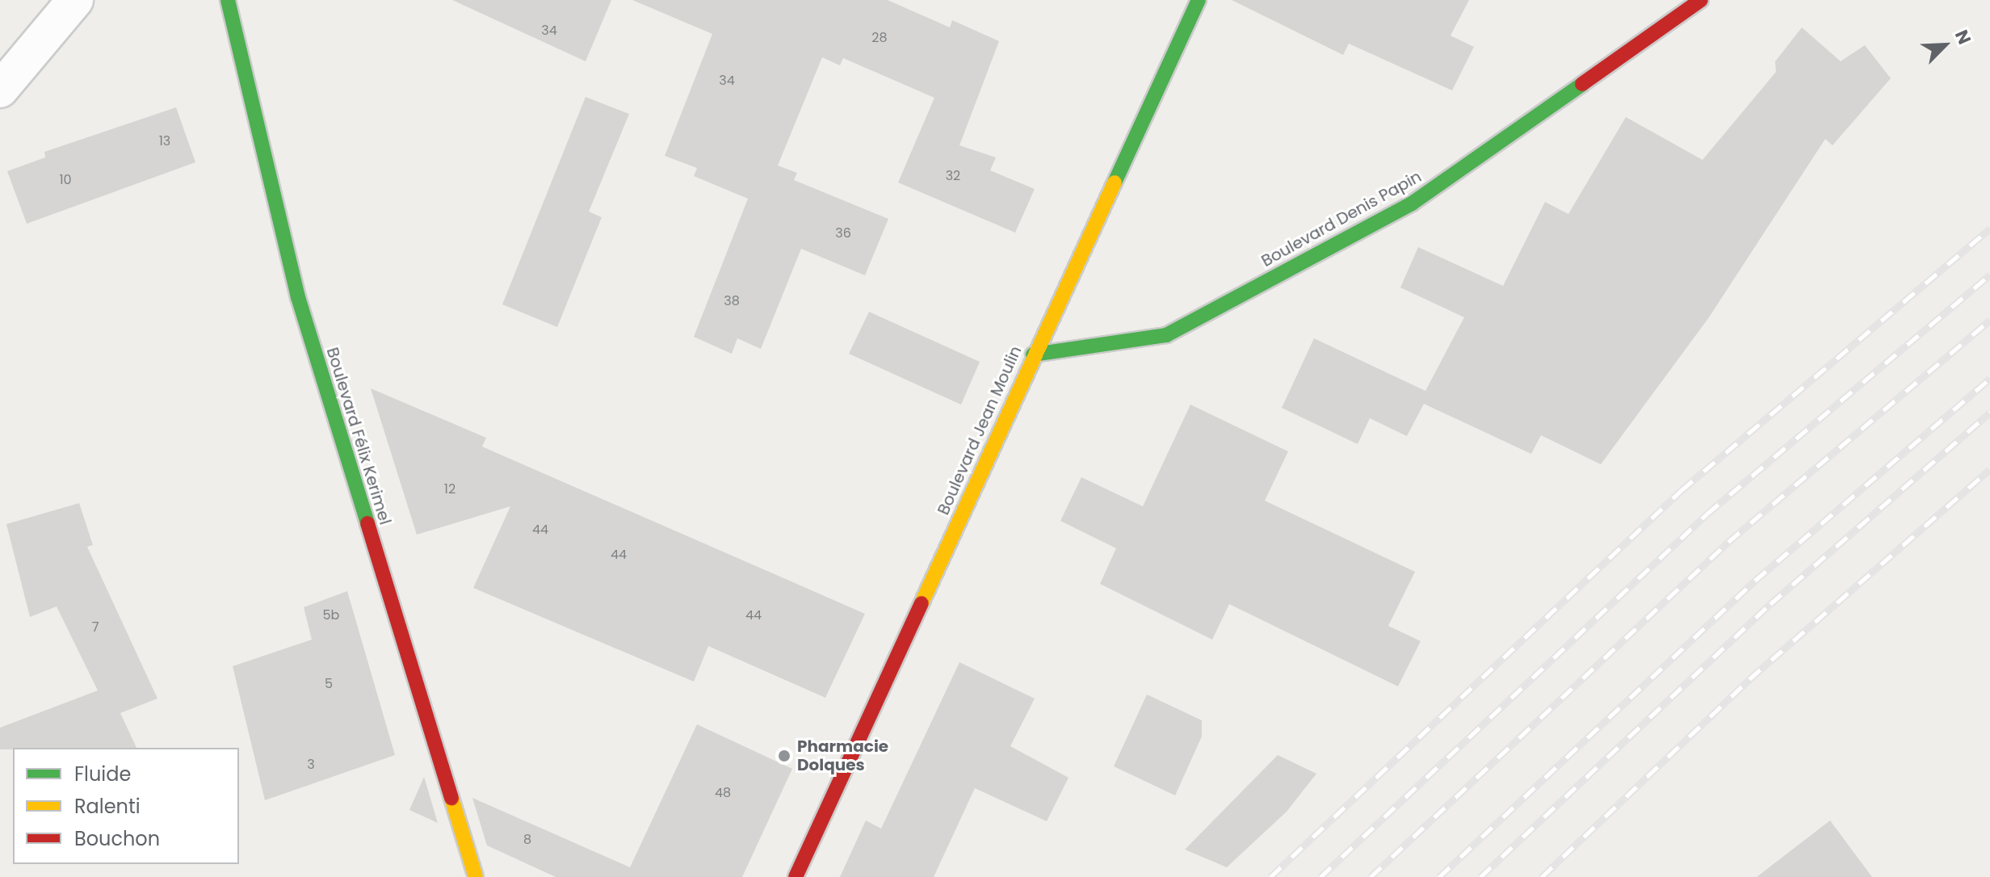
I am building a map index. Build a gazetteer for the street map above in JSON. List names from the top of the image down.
{
  "streets": {
    "street": ["Boulevard Denis Papin", "Boulevard Jean Moulin", "Boulevard Félix Kerimel"]
  },
  "crossings": [
    ["Boulevard Denis Papin", "Boulevard Jean Moulin"]
  ],
  "places": ["Pharmacie Dolques"],
  "house_numbers": [
    "34",
    "28",
    "34",
    "13",
    "32",
    "10",
    "36",
    "38",
    "12",
    "44",
    "44",
    "5b",
    "44",
    "7",
    "5",
    "3",
    "48",
    "8"
  ],
  "legend": ["Fluide", "Ralenti", "Bouchon"],
  "north": "top right"
}
